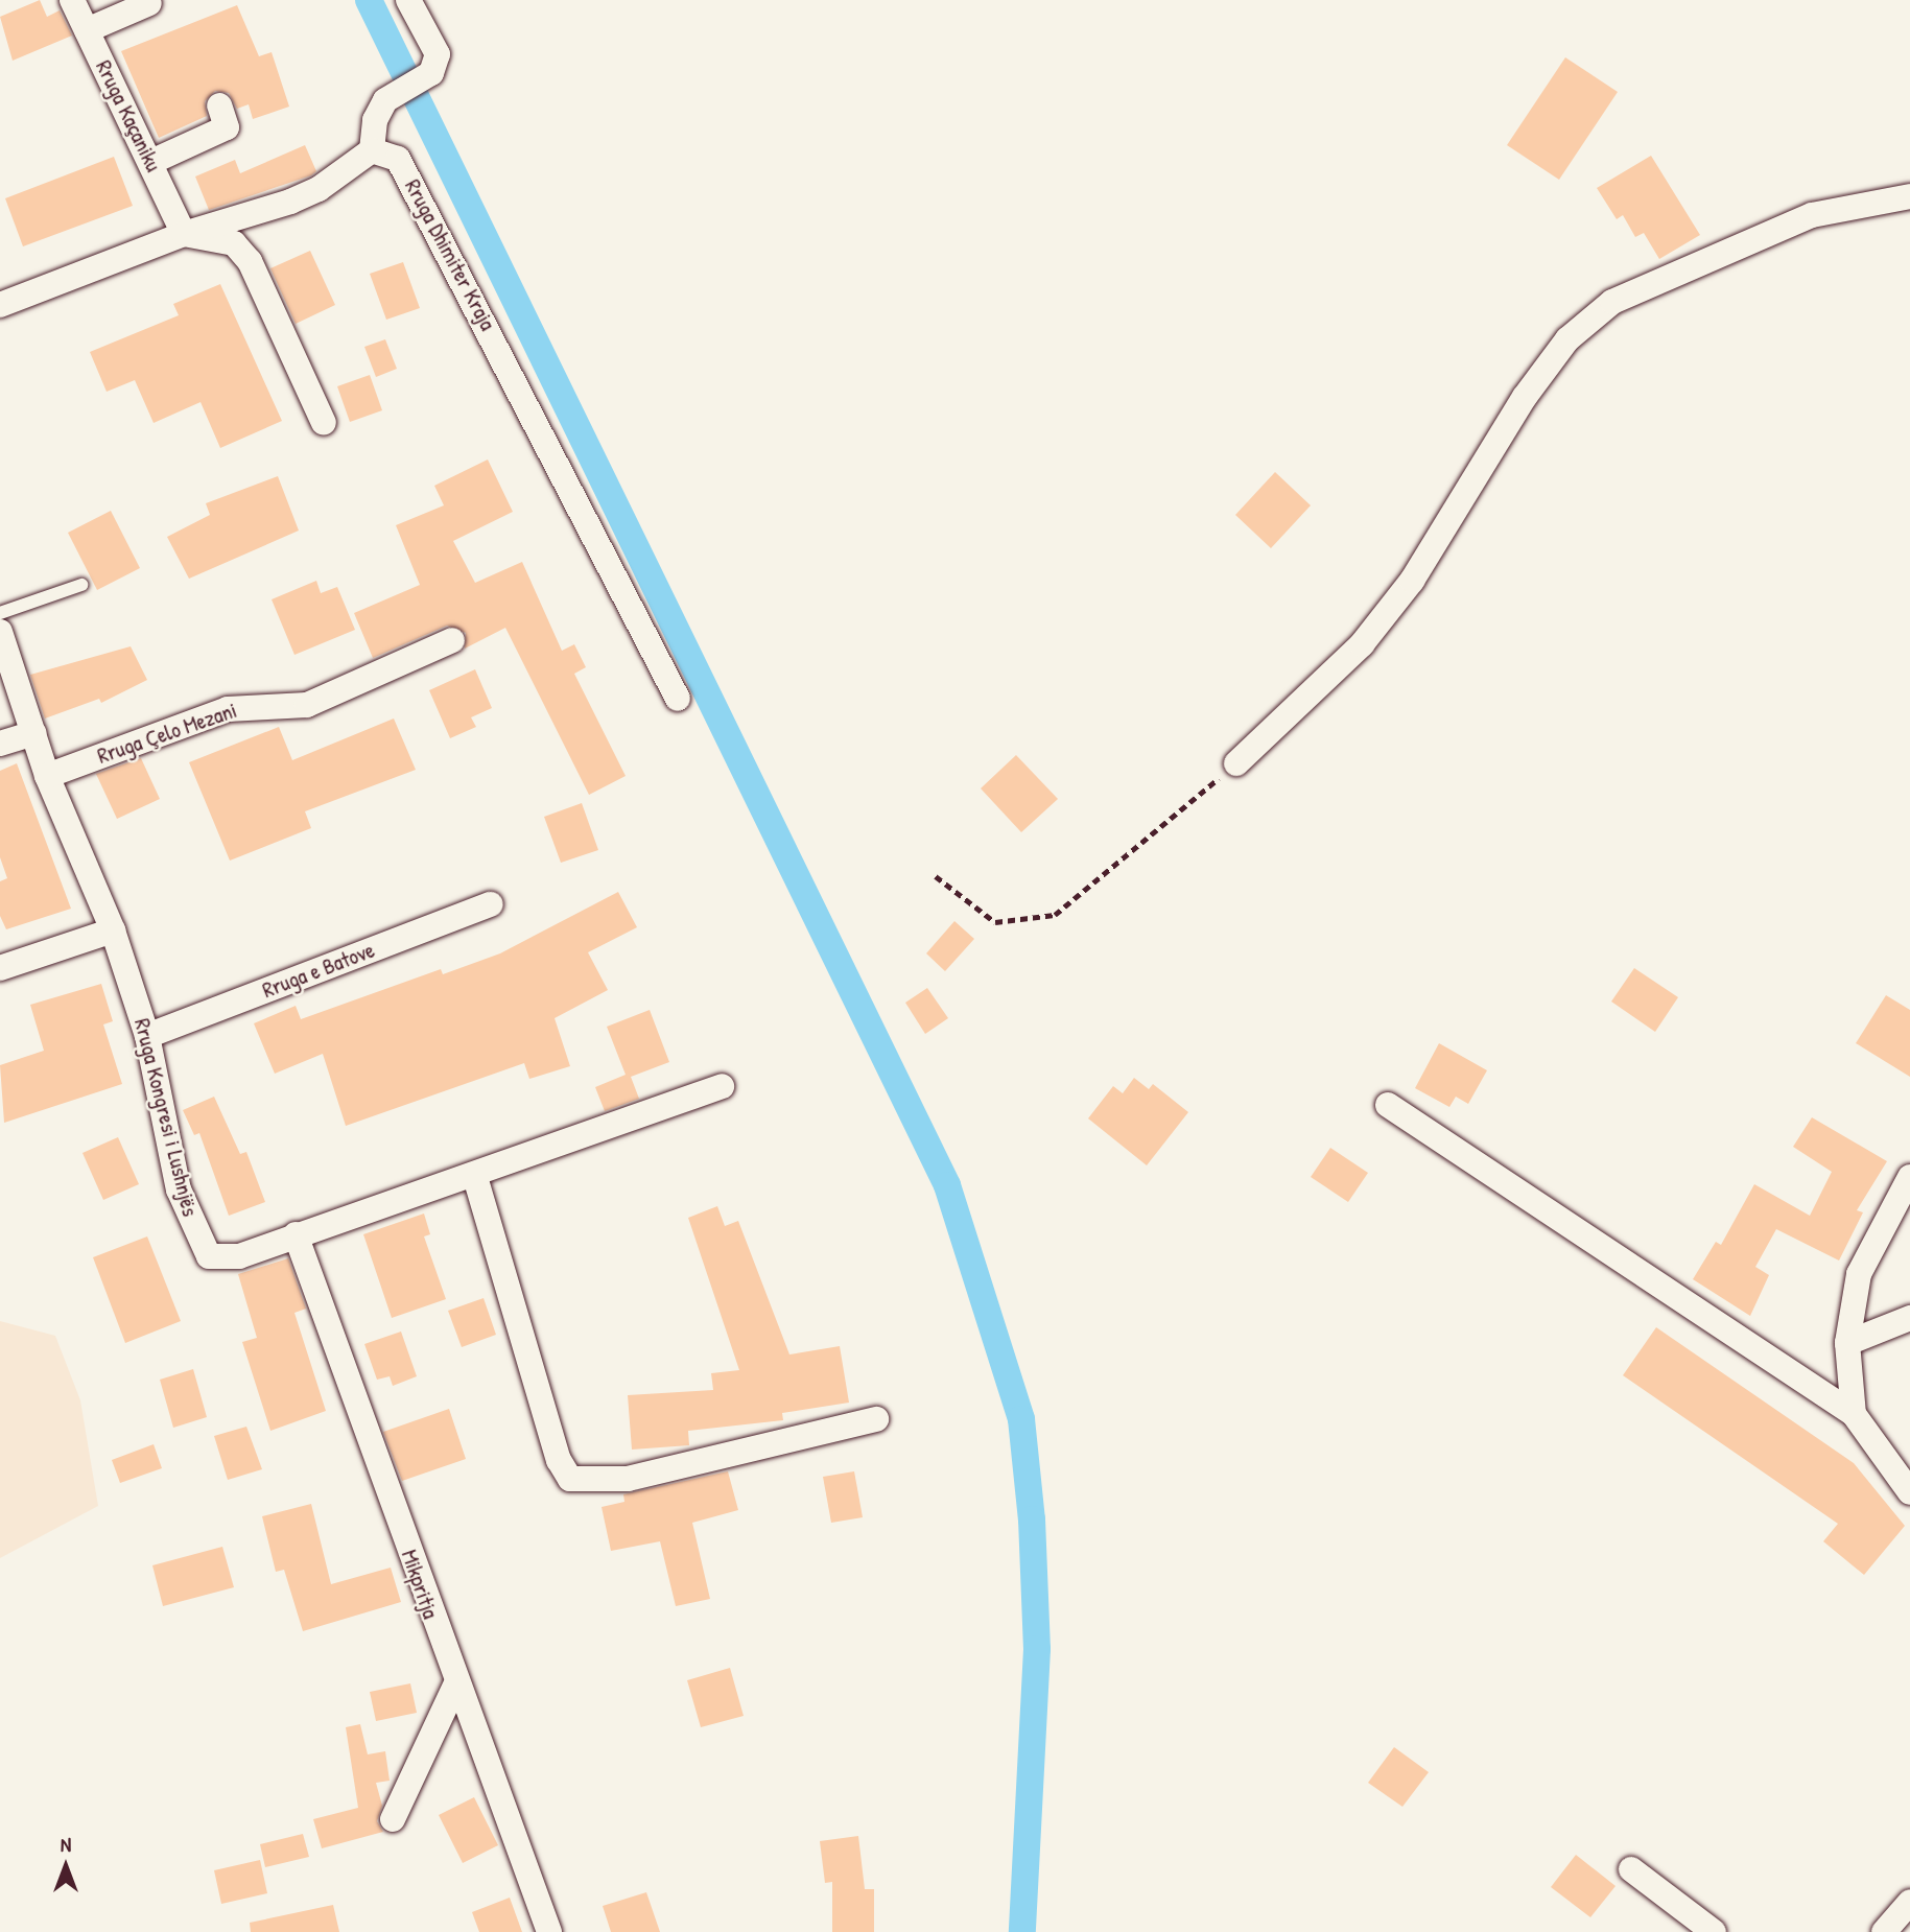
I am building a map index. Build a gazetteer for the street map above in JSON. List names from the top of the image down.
{
  "streets": {
    "street": [
      "Rruga Kaçaniku",
      "Rruga Dhimiter Kraja",
      "Rruga Çelo Mezani",
      "Rruga e Batove",
      "Rruga Kongresi i Lushnjës",
      "Mikpritja"
    ]
  },
  "crossings": [
    ["Rruga Çelo Mezani", "Rruga Kongresi i Lushnjës"],
    ["Rruga e Batove", "Rruga Kongresi i Lushnjës"],
    ["Rruga Kongresi i Lushnjës", "Mikpritja"]
  ],
  "north": "top"
}
